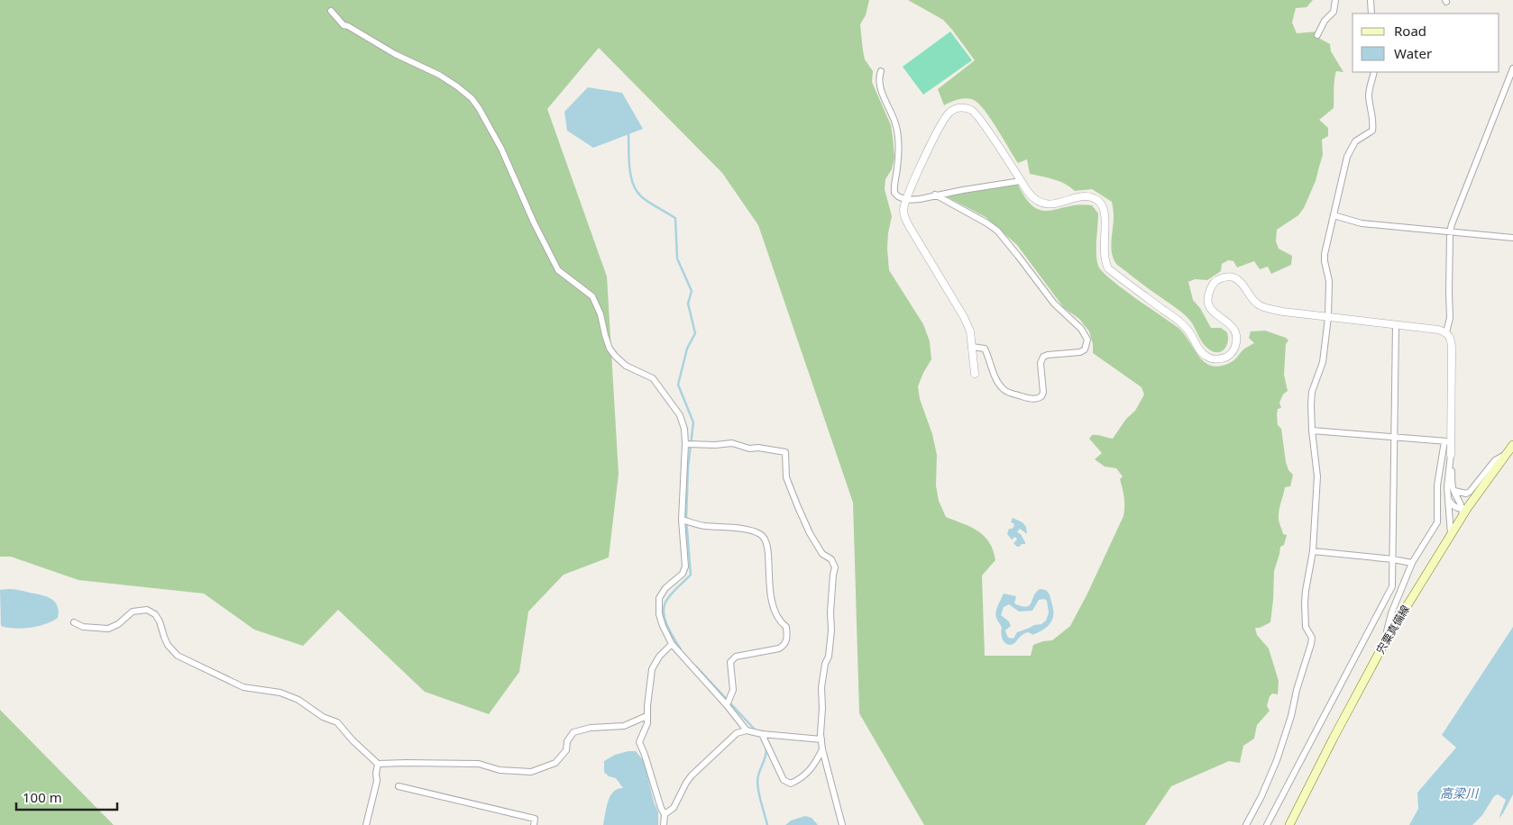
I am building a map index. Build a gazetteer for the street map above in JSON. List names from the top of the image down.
{
  "streets": {
    "main road": ["宍粟真備線"]
  },
  "water": ["高梁川"],
  "legend": ["Road", "Water"],
  "scale_bar": "100 m"
}
